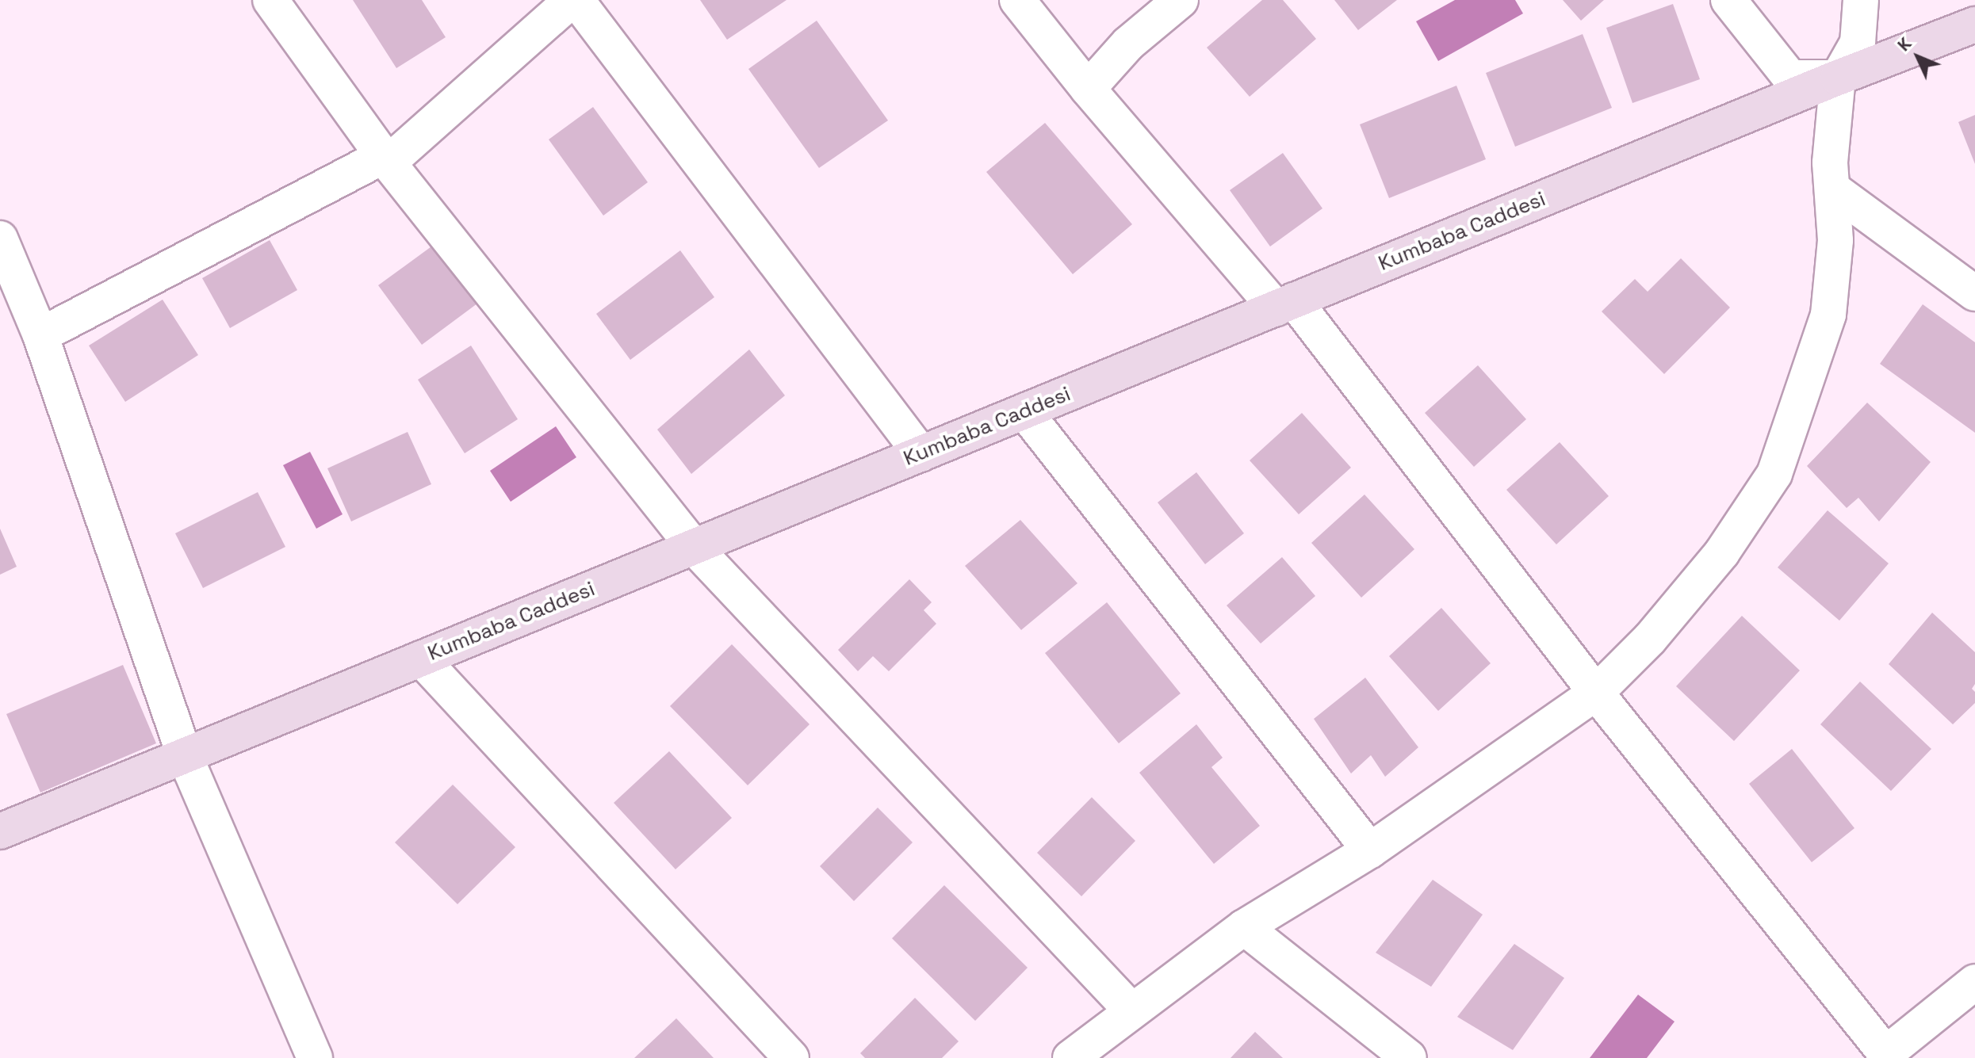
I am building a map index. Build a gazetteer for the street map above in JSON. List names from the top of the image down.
{
  "streets": {
    "street": ["Kumbaba Caddesi"]
  },
  "north": "top left"
}
